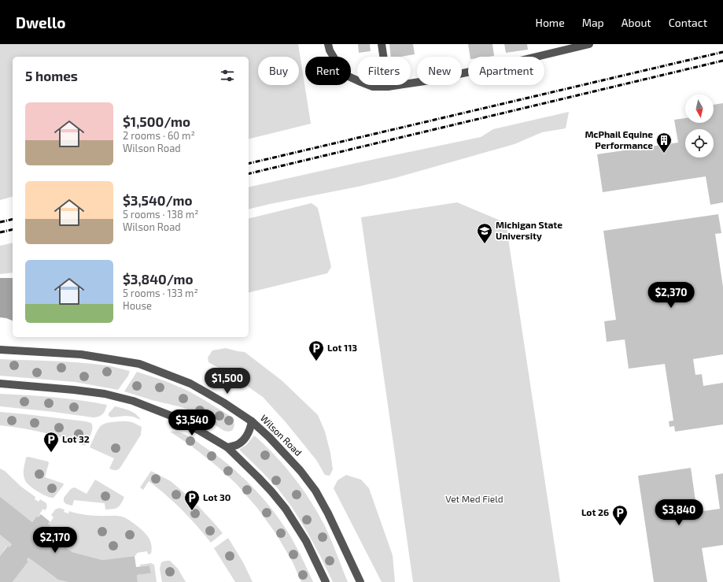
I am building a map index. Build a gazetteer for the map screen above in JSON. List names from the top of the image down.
{
  "streets": {
    "street": ["Wilson Road"]
  },
  "parks": ["Vet Med Field"],
  "places": {
    "building": ["McPhail Equine Performance"],
    "school or university": ["Michigan State University"],
    "parking": [
      "Lot 113",
      "Lot 32",
      "Lot 30",
      "Lot 26"
    ]
  },
  "north": "bottom",
  "page": {
    "header": "Dwello",
    "nav": [
      "Home",
      "Map",
      "About",
      "Contact"
    ],
    "chip": [
      "Buy",
      "Rent",
      "Filters",
      "New",
      "Apartment"
    ],
    "heading": "5 homes",
    "list": [
      {
        "name": "$1,500/mo",
        "note": "2 rooms · 60 m² · Wilson Road"
      },
      {
        "name": "$3,540/mo",
        "note": "5 rooms · 138 m² · Wilson Road"
      },
      {
        "name": "$3,840/mo",
        "note": "5 rooms · 133 m² · House"
      }
    ],
    "price": [
      "$2,370",
      "$1,500",
      "$3,540",
      "$3,840",
      "$2,170"
    ]
  }
}
